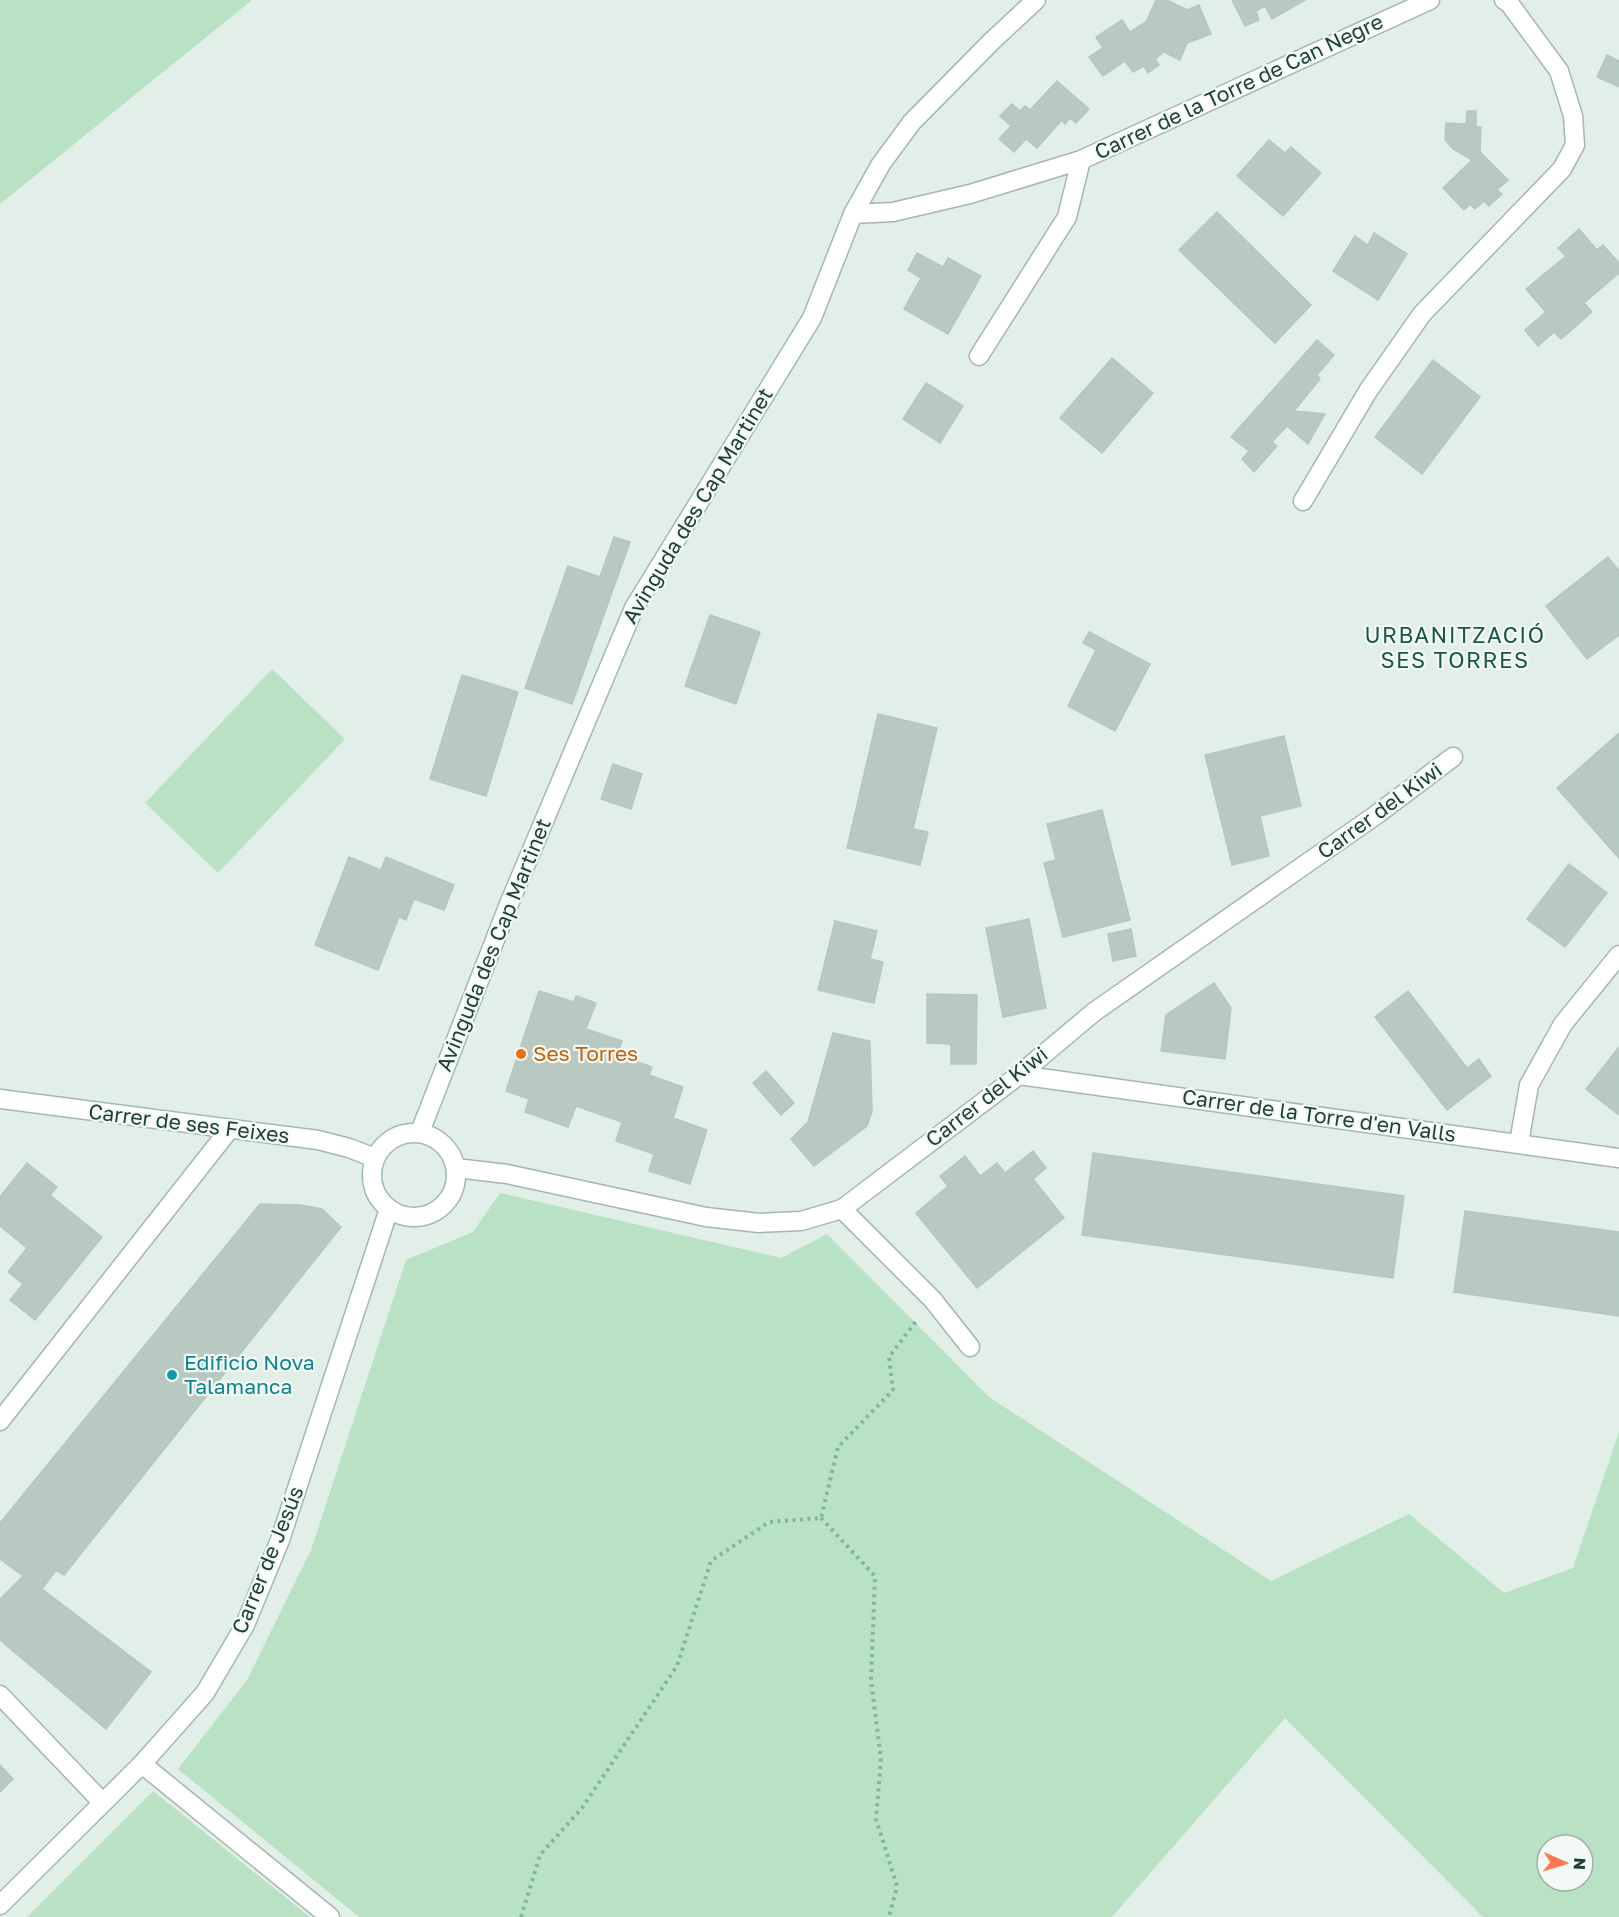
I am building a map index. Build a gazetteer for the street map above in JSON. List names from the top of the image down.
{
  "streets": {
    "street": [
      "Carrer de la Torre de Can Negre",
      "Avinguda des Cap Martinet",
      "Carrer del Kiwi",
      "Carrer de la Torre d'en Valls",
      "Carrer de ses Feixes",
      "Carrer de Jesús"
    ]
  },
  "crossings": [
    ["Carrer de la Torre de Can Negre", "Avinguda des Cap Martinet"],
    ["Avinguda des Cap Martinet", "Carrer del Kiwi"],
    ["Avinguda des Cap Martinet", "Carrer de ses Feixes"],
    ["Avinguda des Cap Martinet", "Carrer de Jesús"],
    ["Carrer del Kiwi", "Carrer de la Torre d'en Valls"],
    ["Carrer del Kiwi", "Carrer de ses Feixes"],
    ["Carrer del Kiwi", "Carrer de Jesús"],
    ["Carrer de ses Feixes", "Carrer de Jesús"]
  ],
  "districts": ["URBANITZACIÓ SES TORRES"],
  "places": ["Ses Torres", "Edificio Nova Talamanca"],
  "north": "right"
}
